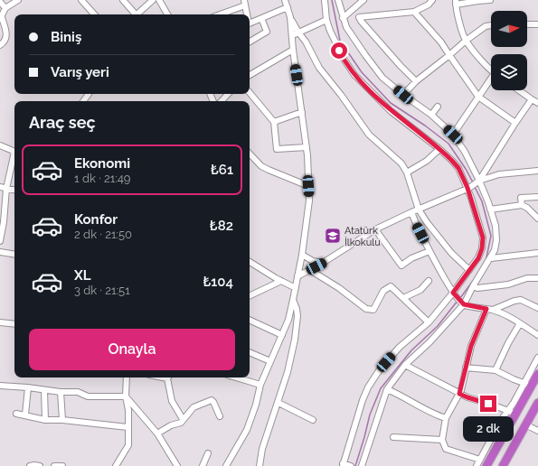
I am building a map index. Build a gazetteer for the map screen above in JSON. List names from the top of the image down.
{
  "places": {
    "school or university": ["Atatürk İlkokulu"]
  },
  "north": "right",
  "page": {
    "banner": ["Biniş", "Varış yeri"],
    "heading": "Araç seç",
    "list": [
      {
        "name": "Ekonomi",
        "note": "1 dk · 21:49",
        "value": "₺61"
      },
      {
        "name": "Konfor",
        "note": "2 dk · 21:50",
        "value": "₺82"
      },
      {
        "name": "XL",
        "note": "3 dk · 21:51",
        "value": "₺104"
      }
    ],
    "buttons": "Onayla",
    "bubble": "2 dk"
  }
}
